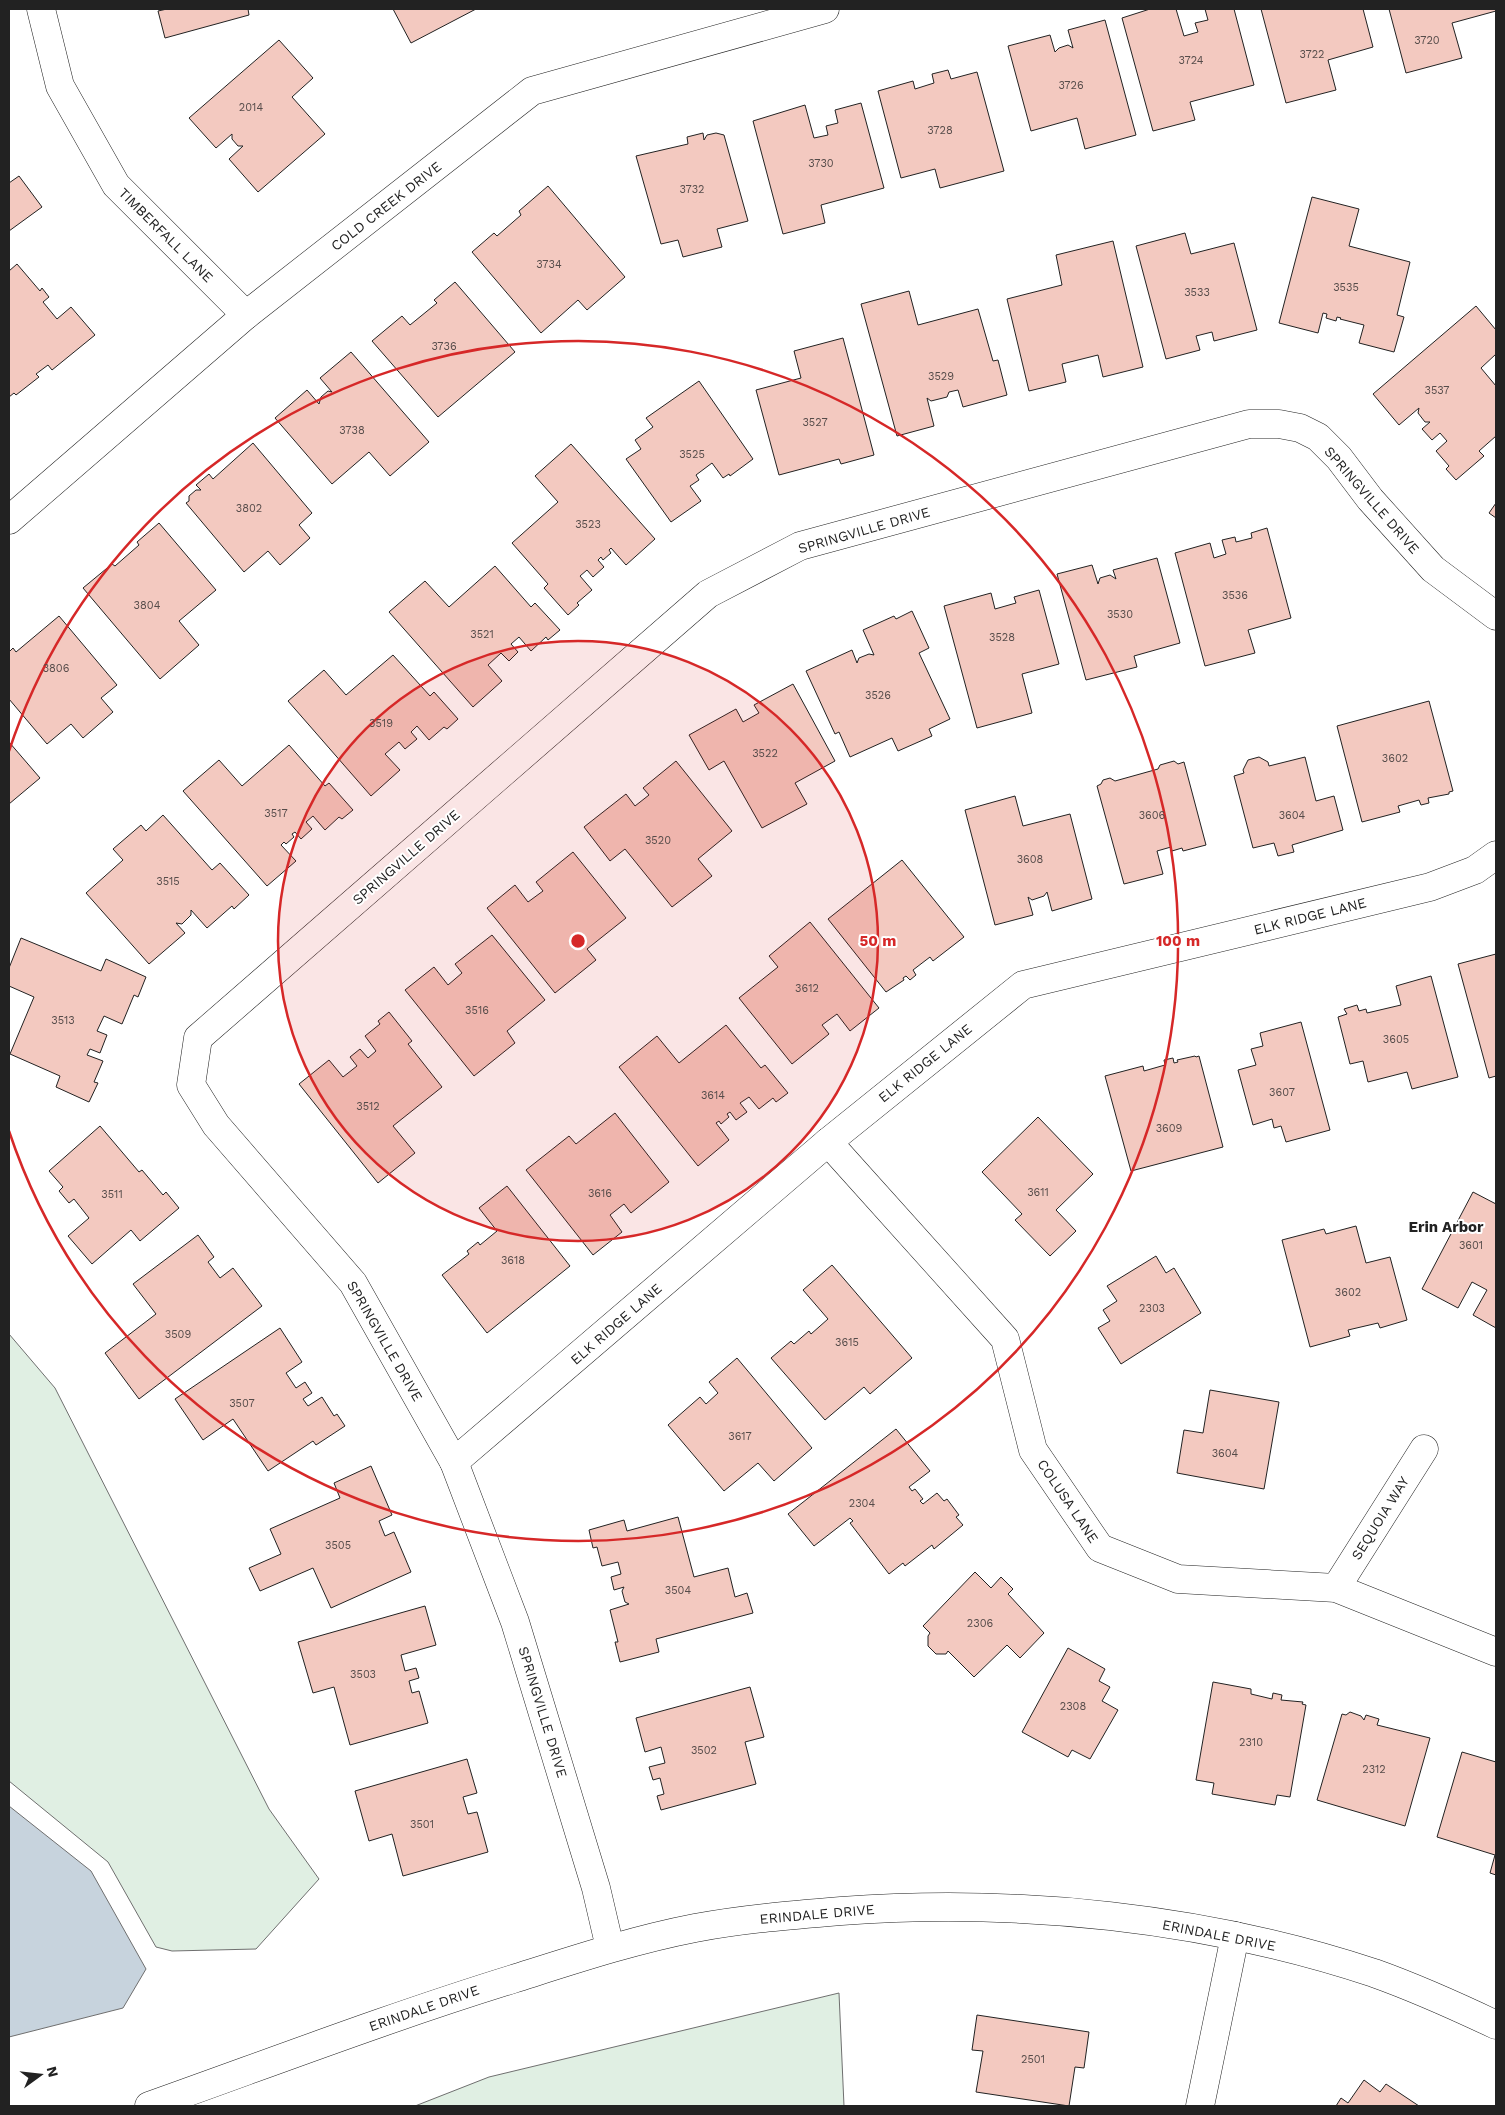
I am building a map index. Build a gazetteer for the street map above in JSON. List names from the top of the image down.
{
  "streets": {
    "street": [
      "COLD CREEK DRIVE",
      "TIMBERFALL LANE",
      "SPRINGVILLE DRIVE",
      "ELK RIDGE LANE",
      "COLUSA LANE",
      "SEQUOIA WAY",
      "ERINDALE DRIVE"
    ]
  },
  "crossings": [
    ["COLD CREEK DRIVE", "TIMBERFALL LANE"],
    ["SPRINGVILLE DRIVE", "ELK RIDGE LANE"],
    ["SPRINGVILLE DRIVE", "ERINDALE DRIVE"],
    ["ELK RIDGE LANE", "COLUSA LANE"],
    ["COLUSA LANE", "SEQUOIA WAY"]
  ],
  "districts": ["Erin Arbor"],
  "house_numbers": [
    "3720",
    "3722",
    "3724",
    "3726",
    "2014",
    "3728",
    "3730",
    "3732",
    "3734",
    "3535",
    "3533",
    "3736",
    "3529",
    "3537",
    "3527",
    "3738",
    "3525",
    "3802",
    "3523",
    "3536",
    "3804",
    "3530",
    "3521",
    "3528",
    "3806",
    "3526",
    "3519",
    "3522",
    "3602",
    "3517",
    "3606",
    "3604",
    "3520",
    "3608",
    "3515",
    "3612",
    "3516",
    "3513",
    "3605",
    "3607",
    "3614",
    "3512",
    "3609",
    "3611",
    "3616",
    "3511",
    "3601",
    "3618",
    "3602",
    "2303",
    "3509",
    "3615",
    "3507",
    "3617",
    "3604",
    "2304",
    "3505",
    "3504",
    "2306",
    "3503",
    "2308",
    "2310",
    "3502",
    "2312",
    "3501",
    "2501"
  ],
  "north": "right",
  "rings": ["50 m", "100 m"]
}
